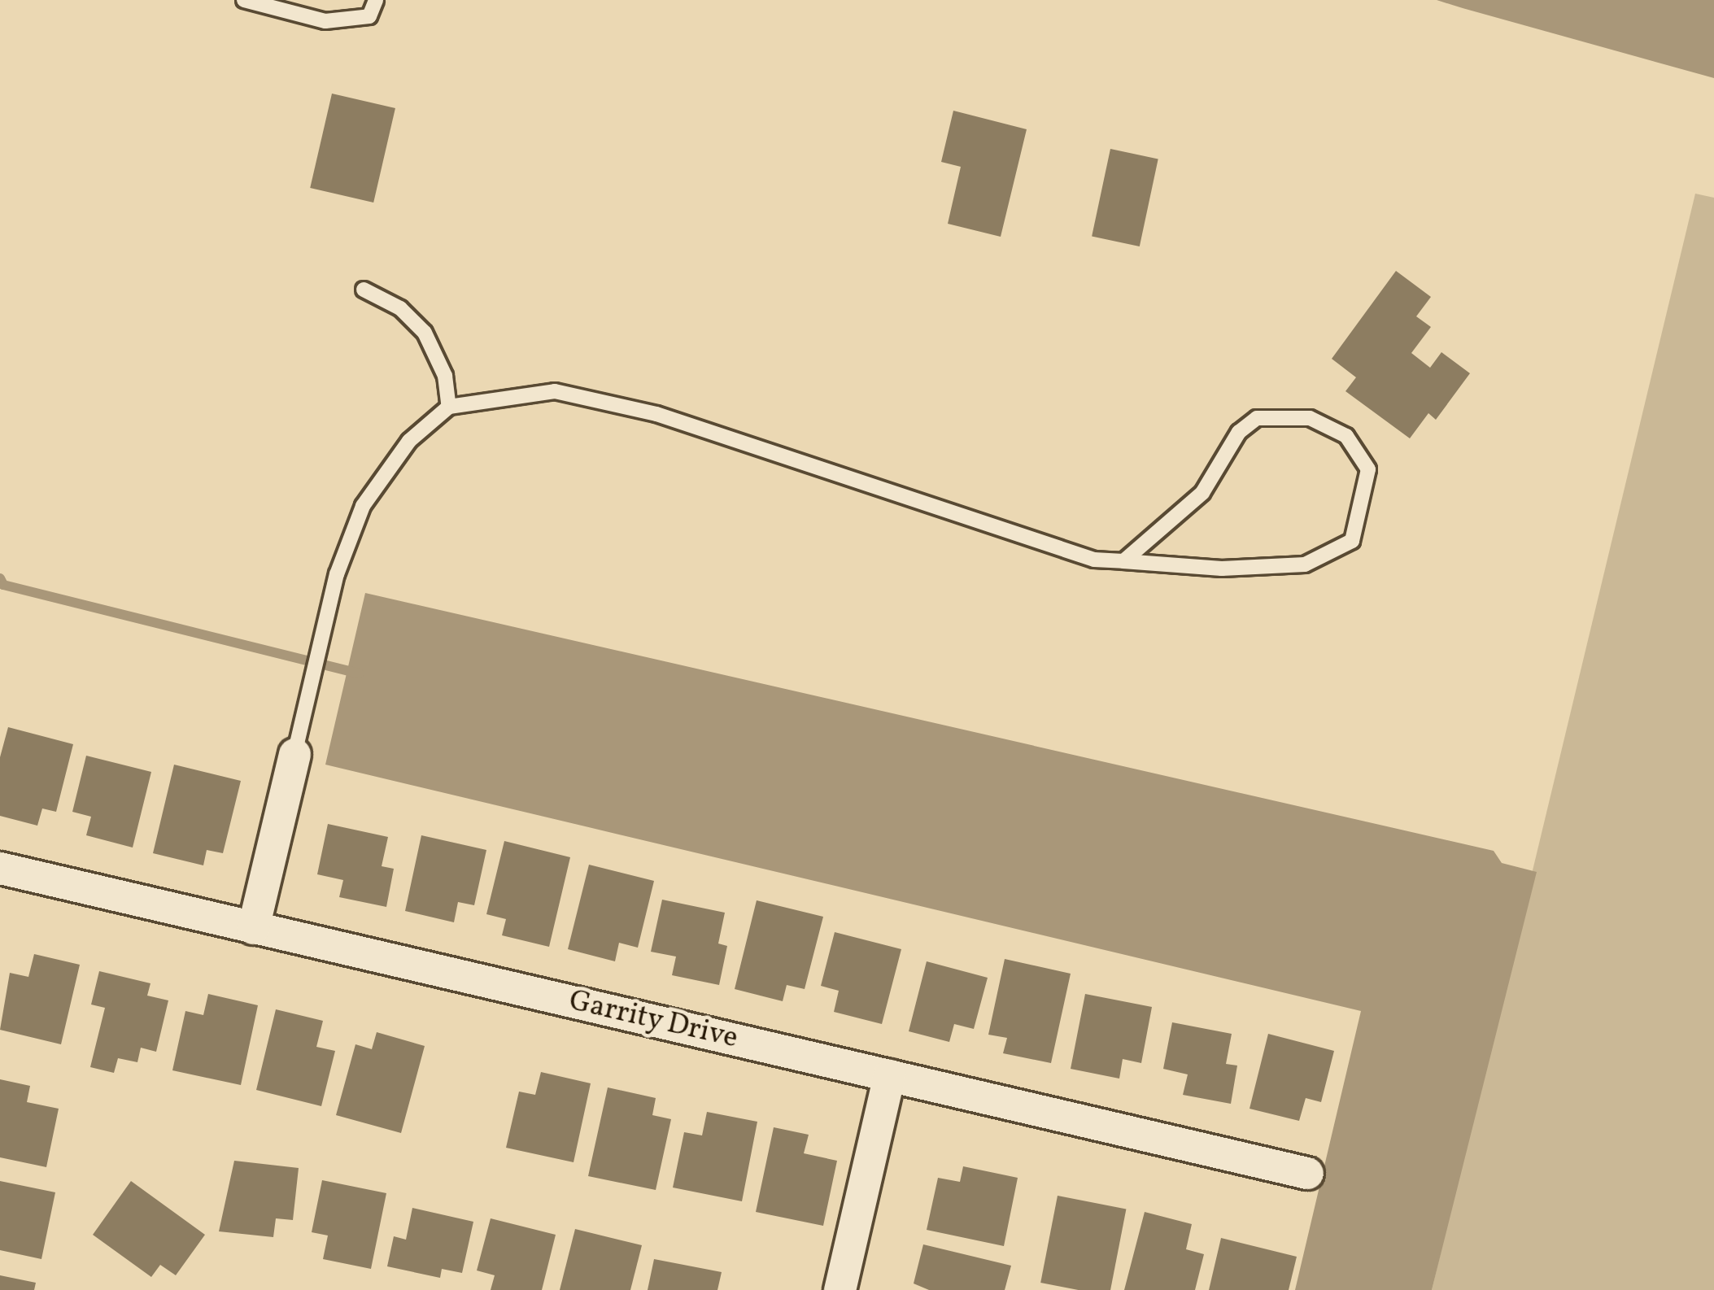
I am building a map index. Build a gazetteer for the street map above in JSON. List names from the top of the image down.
{
  "streets": {
    "street": ["Garrity Drive"]
  }
}
